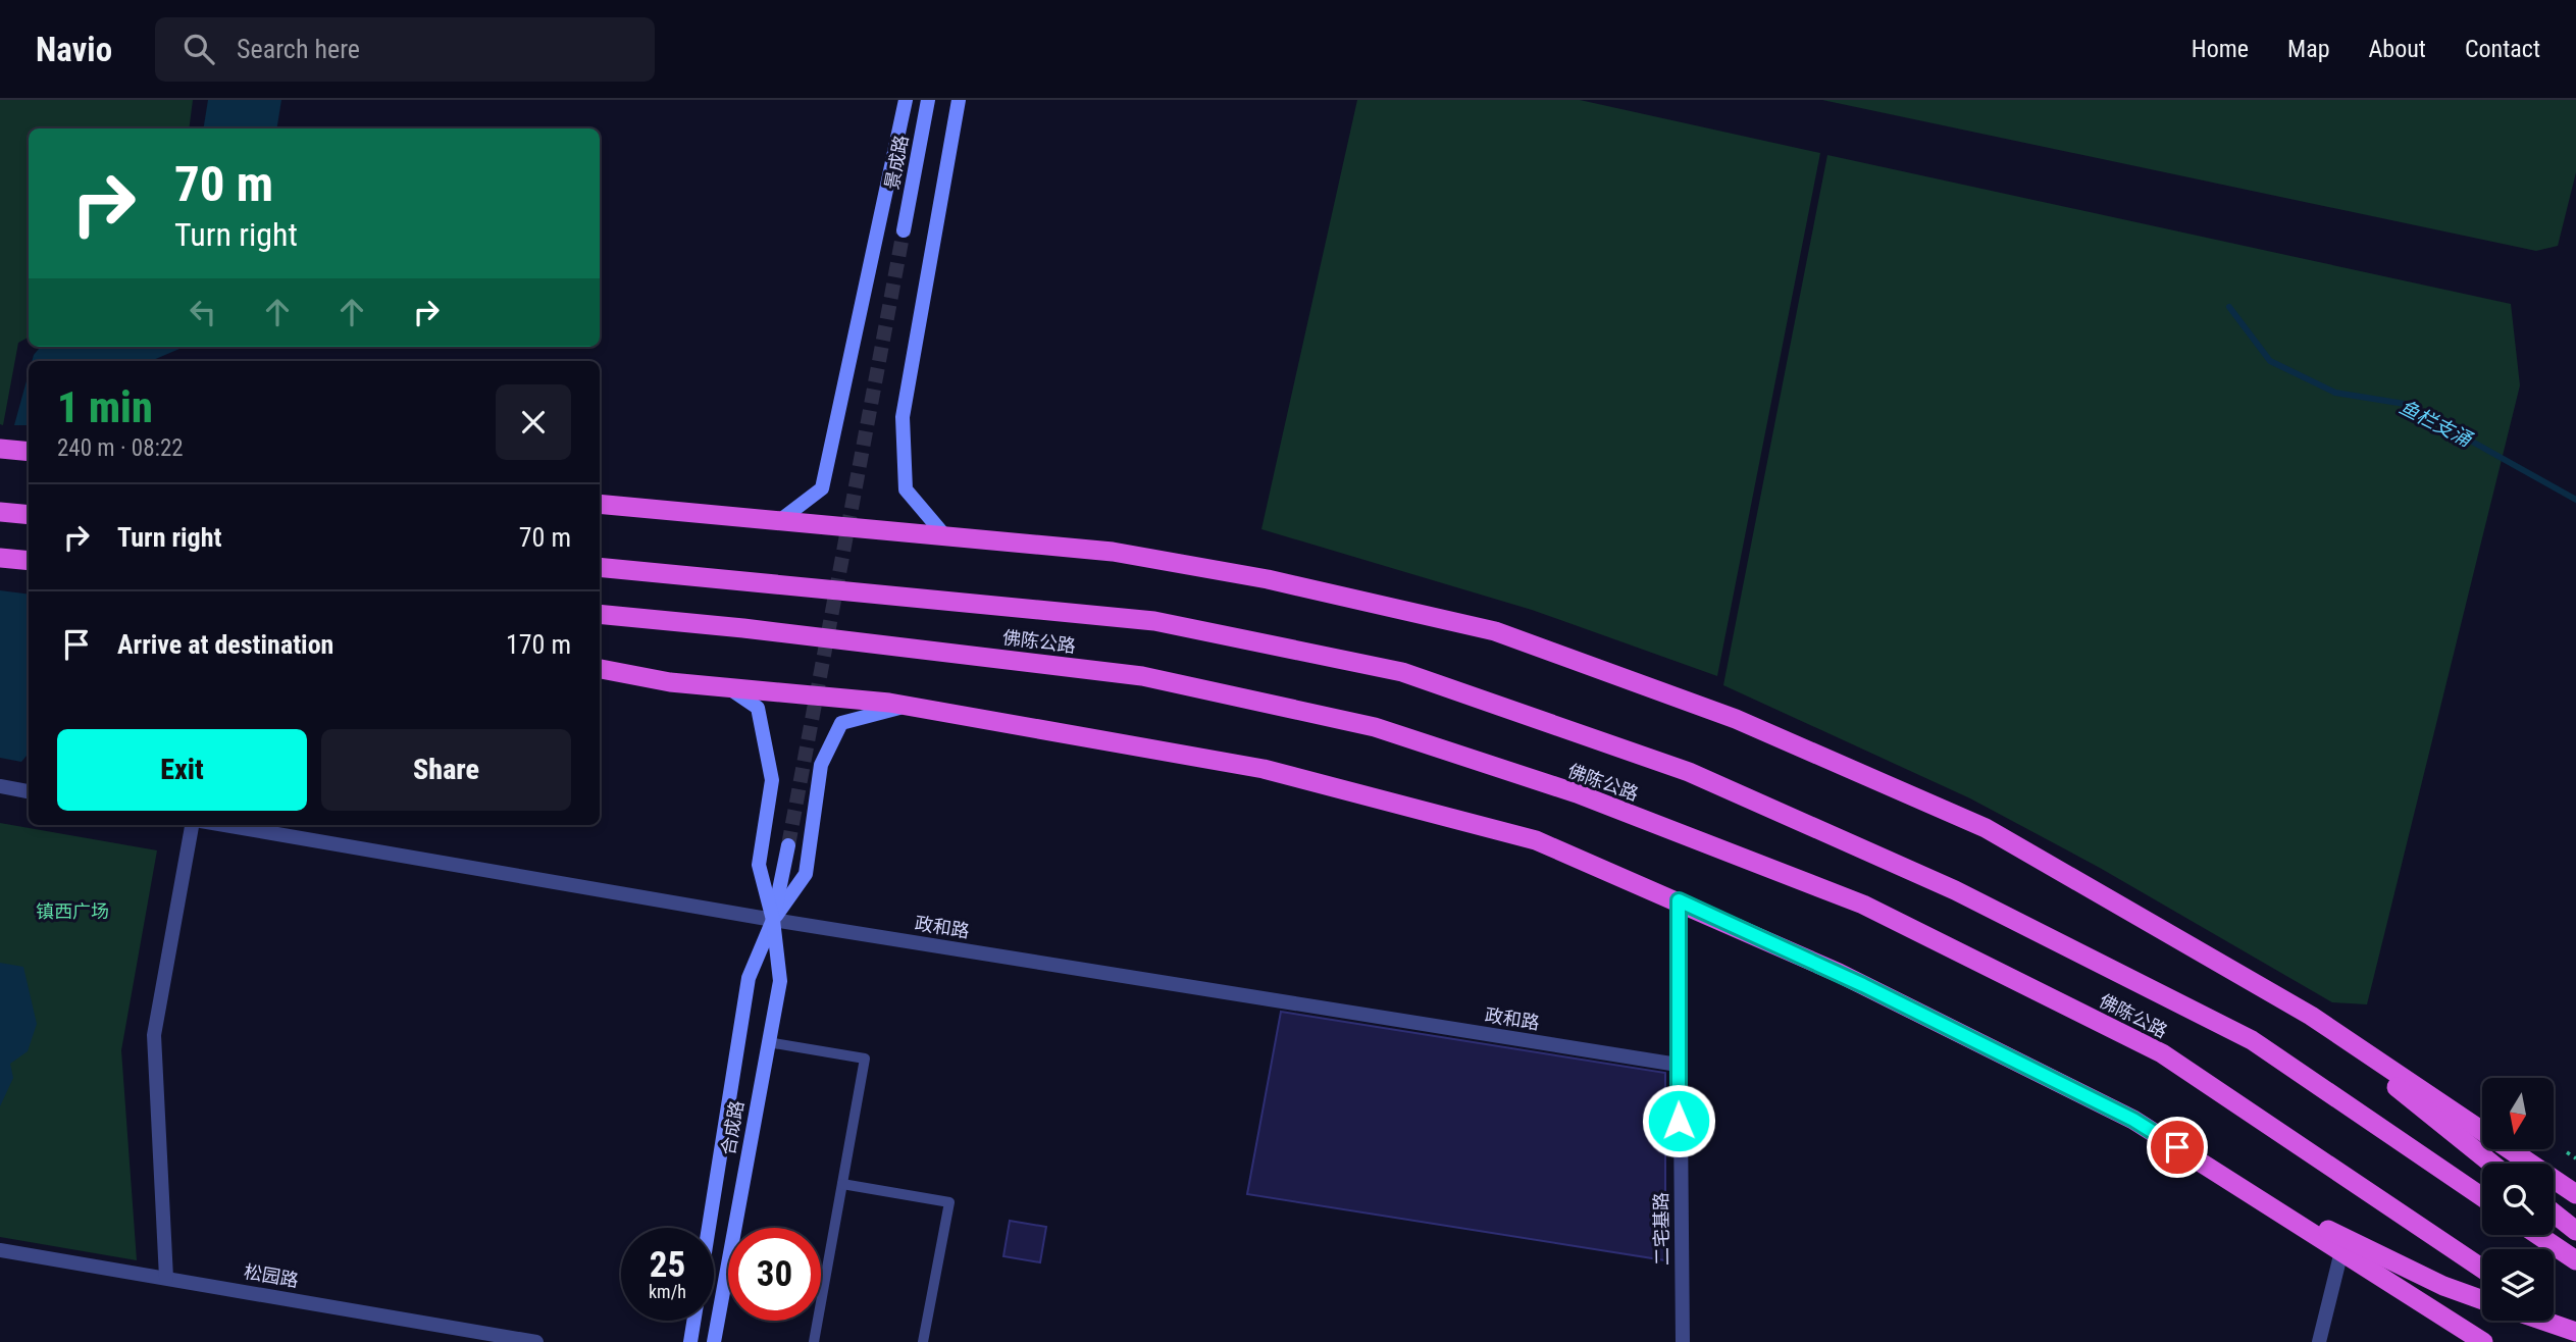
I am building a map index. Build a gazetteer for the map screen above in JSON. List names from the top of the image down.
{
  "streets": {
    "highway": ["佛陈公路"],
    "main road": ["景成路", "合成路"],
    "street": ["政和路", "二宅基路", "松园路"]
  },
  "crossings": [
    ["政和路", "合成路"],
    ["政和路", "二宅基路"]
  ],
  "water": ["鱼栏支涌"],
  "parks": ["镇西广场"],
  "north": "bottom",
  "page": {
    "header": "Navio",
    "search": "Search here",
    "nav": [
      "Home",
      "Map",
      "About",
      "Contact"
    ],
    "turn": ["70 m", "Turn right"],
    "heading": ["1 min", "240 m · 08:22"],
    "list": [
      {
        "name": "Turn right",
        "value": "70 m"
      },
      {
        "name": "Arrive at destination",
        "value": "170 m"
      }
    ],
    "buttons": ["Exit", "Share"],
    "speed": "25 km/h",
    "limit": "30"
  }
}
